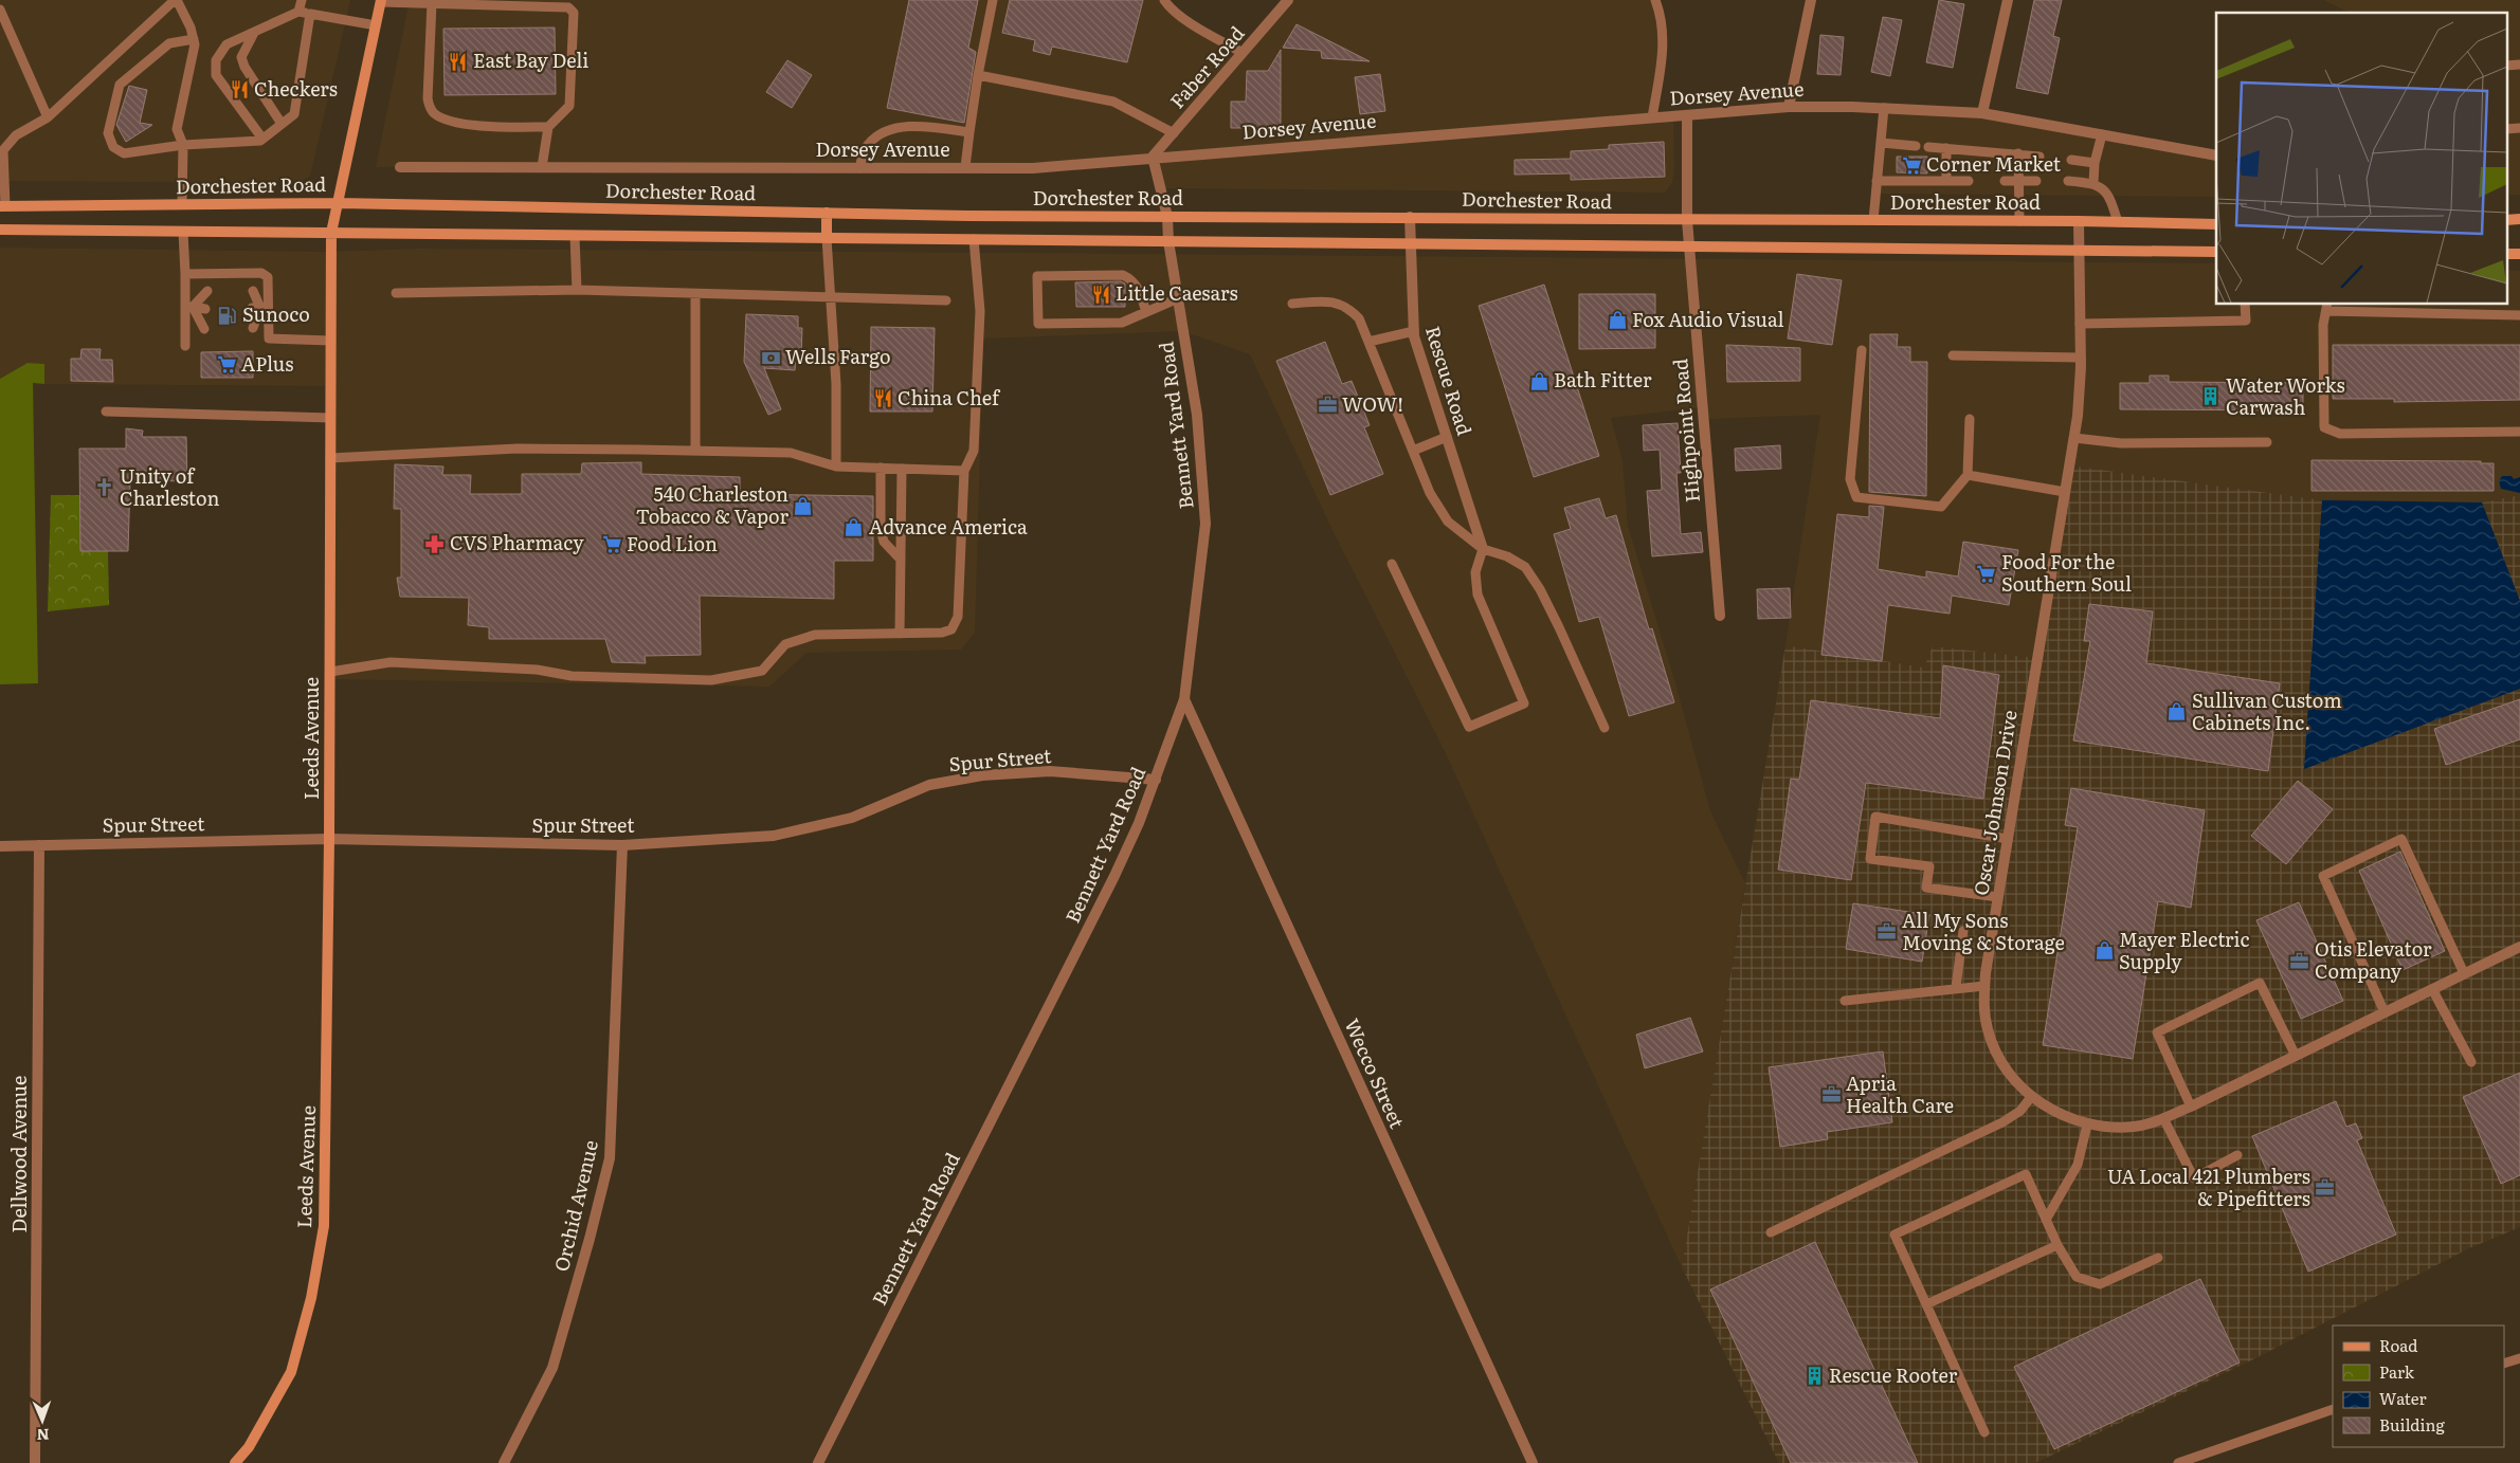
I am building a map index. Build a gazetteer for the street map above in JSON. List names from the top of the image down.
{
  "streets": {
    "main road": ["Dorchester Road", "Leeds Avenue"],
    "street": [
      "Faber Road",
      "Dorsey Avenue",
      "Rescue Road",
      "Bennett Yard Road",
      "Highpoint Road",
      "Spur Street",
      "Oscar Johnson Drive",
      "Wecco Street",
      "Dellwood Avenue",
      "Orchid Avenue"
    ]
  },
  "crossings": [
    ["Faber Road", "Dorsey Avenue"],
    ["Faber Road", "Bennett Yard Road"],
    ["Dorsey Avenue", "Bennett Yard Road"],
    ["Dorsey Avenue", "Highpoint Road"],
    ["Dorchester Road", "Rescue Road"],
    ["Dorchester Road", "Bennett Yard Road"],
    ["Dorchester Road", "Highpoint Road"],
    ["Dorchester Road", "Leeds Avenue"],
    ["Dorchester Road", "Oscar Johnson Drive"],
    ["Bennett Yard Road", "Spur Street"],
    ["Bennett Yard Road", "Wecco Street"],
    ["Leeds Avenue", "Spur Street"],
    ["Spur Street", "Dellwood Avenue"],
    ["Spur Street", "Orchid Avenue"]
  ],
  "places": {
    "restaurant": [
      "East Bay Deli",
      "Checkers",
      "Little Caesars",
      "China Chef"
    ],
    "supermarket": [
      "Corner Market",
      "APlus",
      "Food Lion",
      "Food For the Southern Soul"
    ],
    "fuel station": ["Sunoco"],
    "shop": [
      "Fox Audio Visual",
      "Bath Fitter",
      "540 Charleston Tobacco & Vapor",
      "Advance America",
      "Sullivan Custom Cabinets Inc.",
      "Mayer Electric Supply"
    ],
    "bank": ["Wells Fargo"],
    "building": ["Water Works Carwash", "Rescue Rooter"],
    "office": [
      "WOW!",
      "All My Sons Moving & Storage",
      "Otis Elevator Company",
      "Apria Health Care",
      "UA Local 421 Plumbers & Pipefitters"
    ],
    "church": ["Unity of Charleston"],
    "pharmacy": ["CVS Pharmacy"]
  },
  "legend": [
    "Road",
    "Park",
    "Water",
    "Building"
  ],
  "north": "bottom"
}
